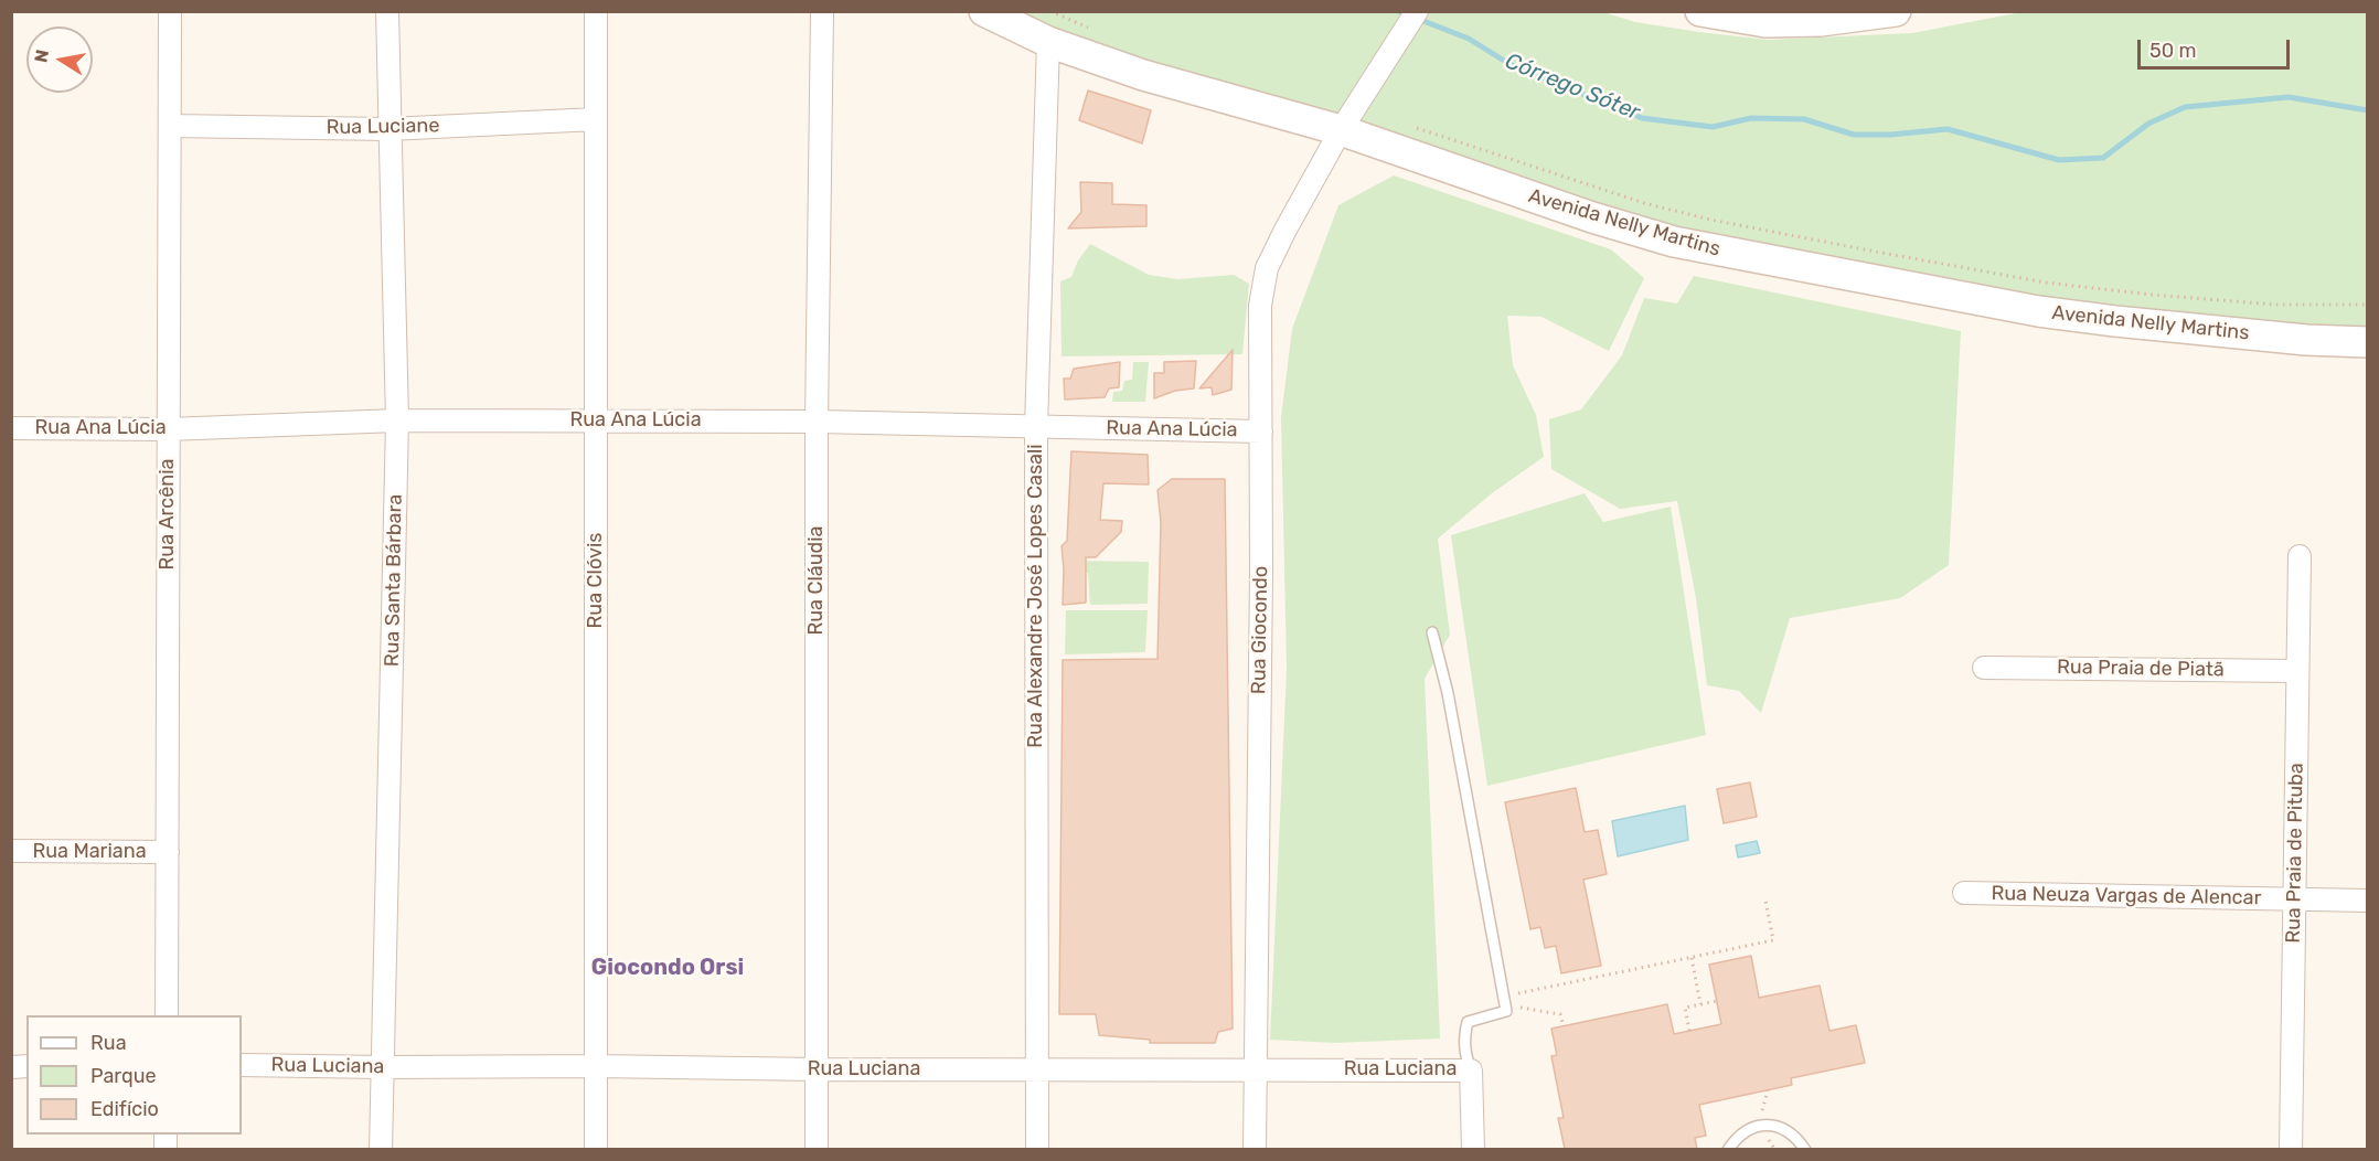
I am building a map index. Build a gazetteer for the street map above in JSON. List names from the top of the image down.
{
  "streets": {
    "main road": ["Avenida Nelly Martins"],
    "street": [
      "Rua Luciane",
      "Rua Ana Lúcia",
      "Rua Arcênia",
      "Rua Santa Bárbara",
      "Rua Clóvis",
      "Rua Cláudia",
      "Rua Alexandre José Lopes Casali",
      "Rua Giocondo",
      "Rua Praia de Piatã",
      "Rua Mariana",
      "Rua Praia de Pituba",
      "Rua Neuza Vargas de Alencar",
      "Rua Luciana"
    ]
  },
  "crossings": [
    ["Rua Luciane", "Rua Arcênia"],
    ["Rua Luciane", "Rua Santa Bárbara"],
    ["Rua Luciane", "Rua Clóvis"],
    ["Avenida Nelly Martins", "Rua Alexandre José Lopes Casali"],
    ["Avenida Nelly Martins", "Rua Giocondo"],
    ["Rua Ana Lúcia", "Rua Arcênia"],
    ["Rua Ana Lúcia", "Rua Santa Bárbara"],
    ["Rua Ana Lúcia", "Rua Clóvis"],
    ["Rua Ana Lúcia", "Rua Cláudia"],
    ["Rua Ana Lúcia", "Rua Alexandre José Lopes Casali"],
    ["Rua Ana Lúcia", "Rua Giocondo"],
    ["Rua Arcênia", "Rua Mariana"],
    ["Rua Santa Bárbara", "Rua Luciana"],
    ["Rua Clóvis", "Rua Luciana"],
    ["Rua Cláudia", "Rua Luciana"],
    ["Rua Alexandre José Lopes Casali", "Rua Luciana"],
    ["Rua Giocondo", "Rua Luciana"],
    ["Rua Praia de Piatã", "Rua Praia de Pituba"],
    ["Rua Praia de Pituba", "Rua Neuza Vargas de Alencar"]
  ],
  "districts": ["Giocondo Orsi"],
  "water": ["Córrego Sóter"],
  "legend": ["Rua", "Parque", "Edifício"],
  "scale_bar": "50 m",
  "north": "left"
}
